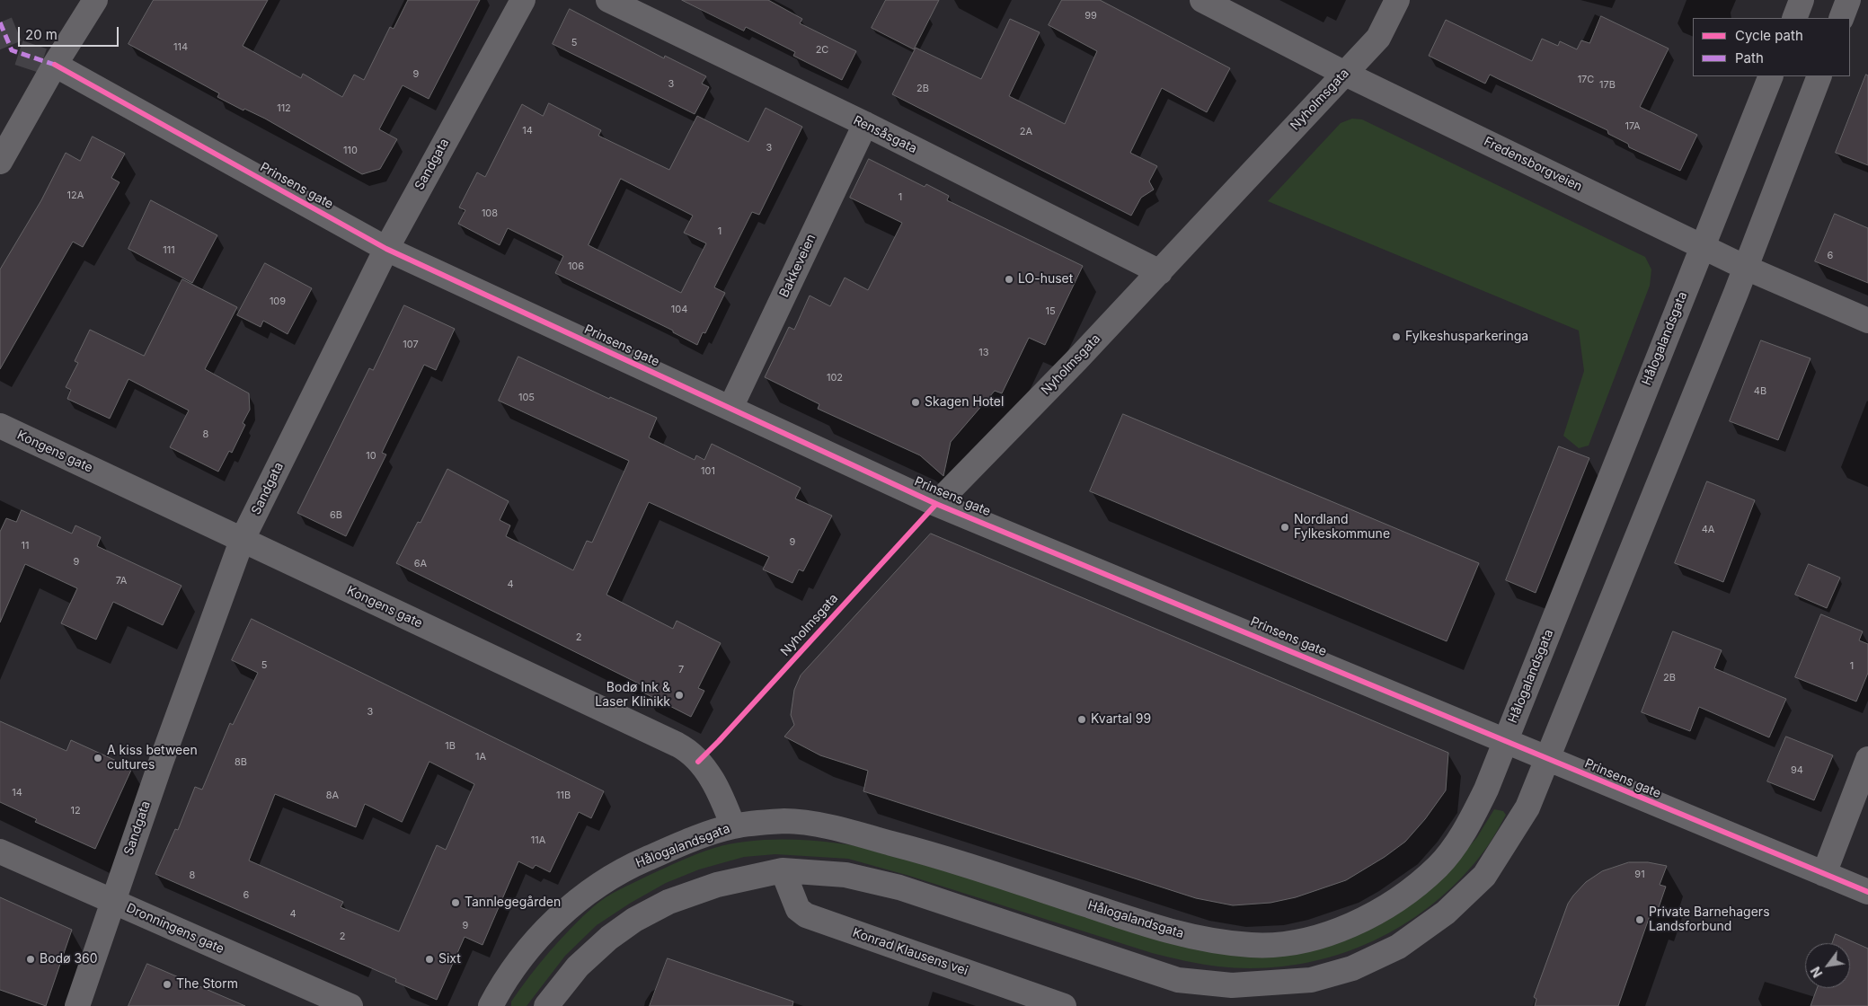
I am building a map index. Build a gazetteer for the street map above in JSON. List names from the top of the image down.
{
  "streets": {
    "street": [
      "Nyholmsgata",
      "Rensåsgata",
      "Sandgata",
      "Fredensborgveien",
      "Prinsens gate",
      "Bakkeveien",
      "Hålogalandsgata",
      "Kongens gate",
      "Dronningens gate",
      "Konrad Klausens vei"
    ]
  },
  "crossings": [
    ["Nyholmsgata", "Rensåsgata"],
    ["Nyholmsgata", "Fredensborgveien"],
    ["Nyholmsgata", "Prinsens gate"],
    ["Rensåsgata", "Bakkeveien"],
    ["Sandgata", "Prinsens gate"],
    ["Sandgata", "Kongens gate"],
    ["Sandgata", "Dronningens gate"],
    ["Fredensborgveien", "Hålogalandsgata"],
    ["Prinsens gate", "Bakkeveien"],
    ["Prinsens gate", "Hålogalandsgata"],
    ["Hålogalandsgata", "Kongens gate"]
  ],
  "places": [
    "LO-huset",
    "Fylkeshusparkeringa",
    "Skagen Hotel",
    "Nordland Fylkeskommune",
    "Bodø Ink & Laser Klinikk",
    "Kvartal 99",
    "A kiss between cultures",
    "Tannlegegården",
    "Private Barnehagers Landsforbund",
    "Bodø 360",
    "Sixt",
    "The Storm"
  ],
  "house_numbers": [
    "99",
    "5",
    "114",
    "2C",
    "9",
    "17C",
    "3",
    "17B",
    "2B",
    "112",
    "17A",
    "14",
    "2A",
    "3",
    "110",
    "12A",
    "1",
    "108",
    "1",
    "111",
    "6",
    "106",
    "109",
    "104",
    "15",
    "107",
    "13",
    "102",
    "4B",
    "105",
    "8",
    "10",
    "101",
    "6B",
    "4A",
    "9",
    "11",
    "9",
    "6A",
    "7A",
    "4",
    "2",
    "5",
    "1",
    "7",
    "2B",
    "3",
    "1B",
    "1A",
    "8B",
    "94",
    "14",
    "8A",
    "11B",
    "12",
    "11A",
    "91",
    "8",
    "6",
    "4",
    "9",
    "2"
  ],
  "legend": ["Cycle path", "Path"],
  "scale_bar": "20 m",
  "north": "bottom left"
}
